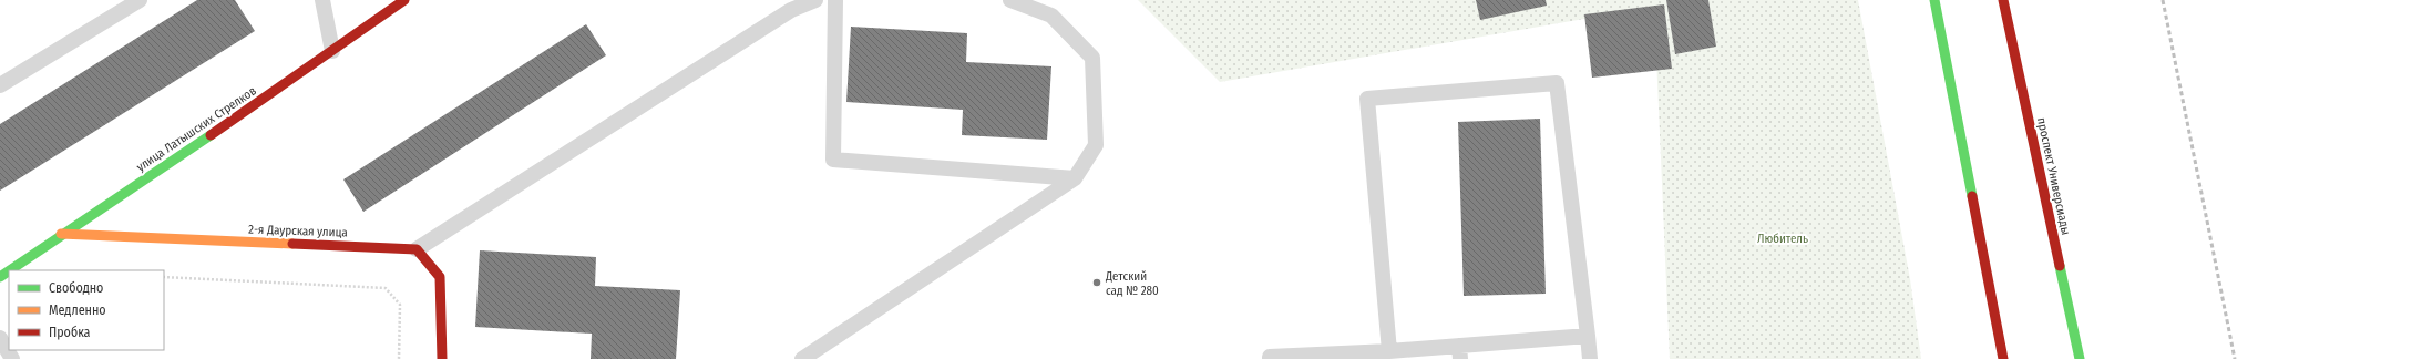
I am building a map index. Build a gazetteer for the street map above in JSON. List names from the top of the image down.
{
  "streets": {
    "street": ["улица Латышских Стрелков", "проспект Универсиады", "2-я Даурская улица"]
  },
  "crossings": [
    ["улица Латышских Стрелков", "2-я Даурская улица"]
  ],
  "parks": ["Любитель"],
  "places": ["Детский сад № 280"],
  "legend": ["Свободно", "Медленно", "Пробка"]
}
